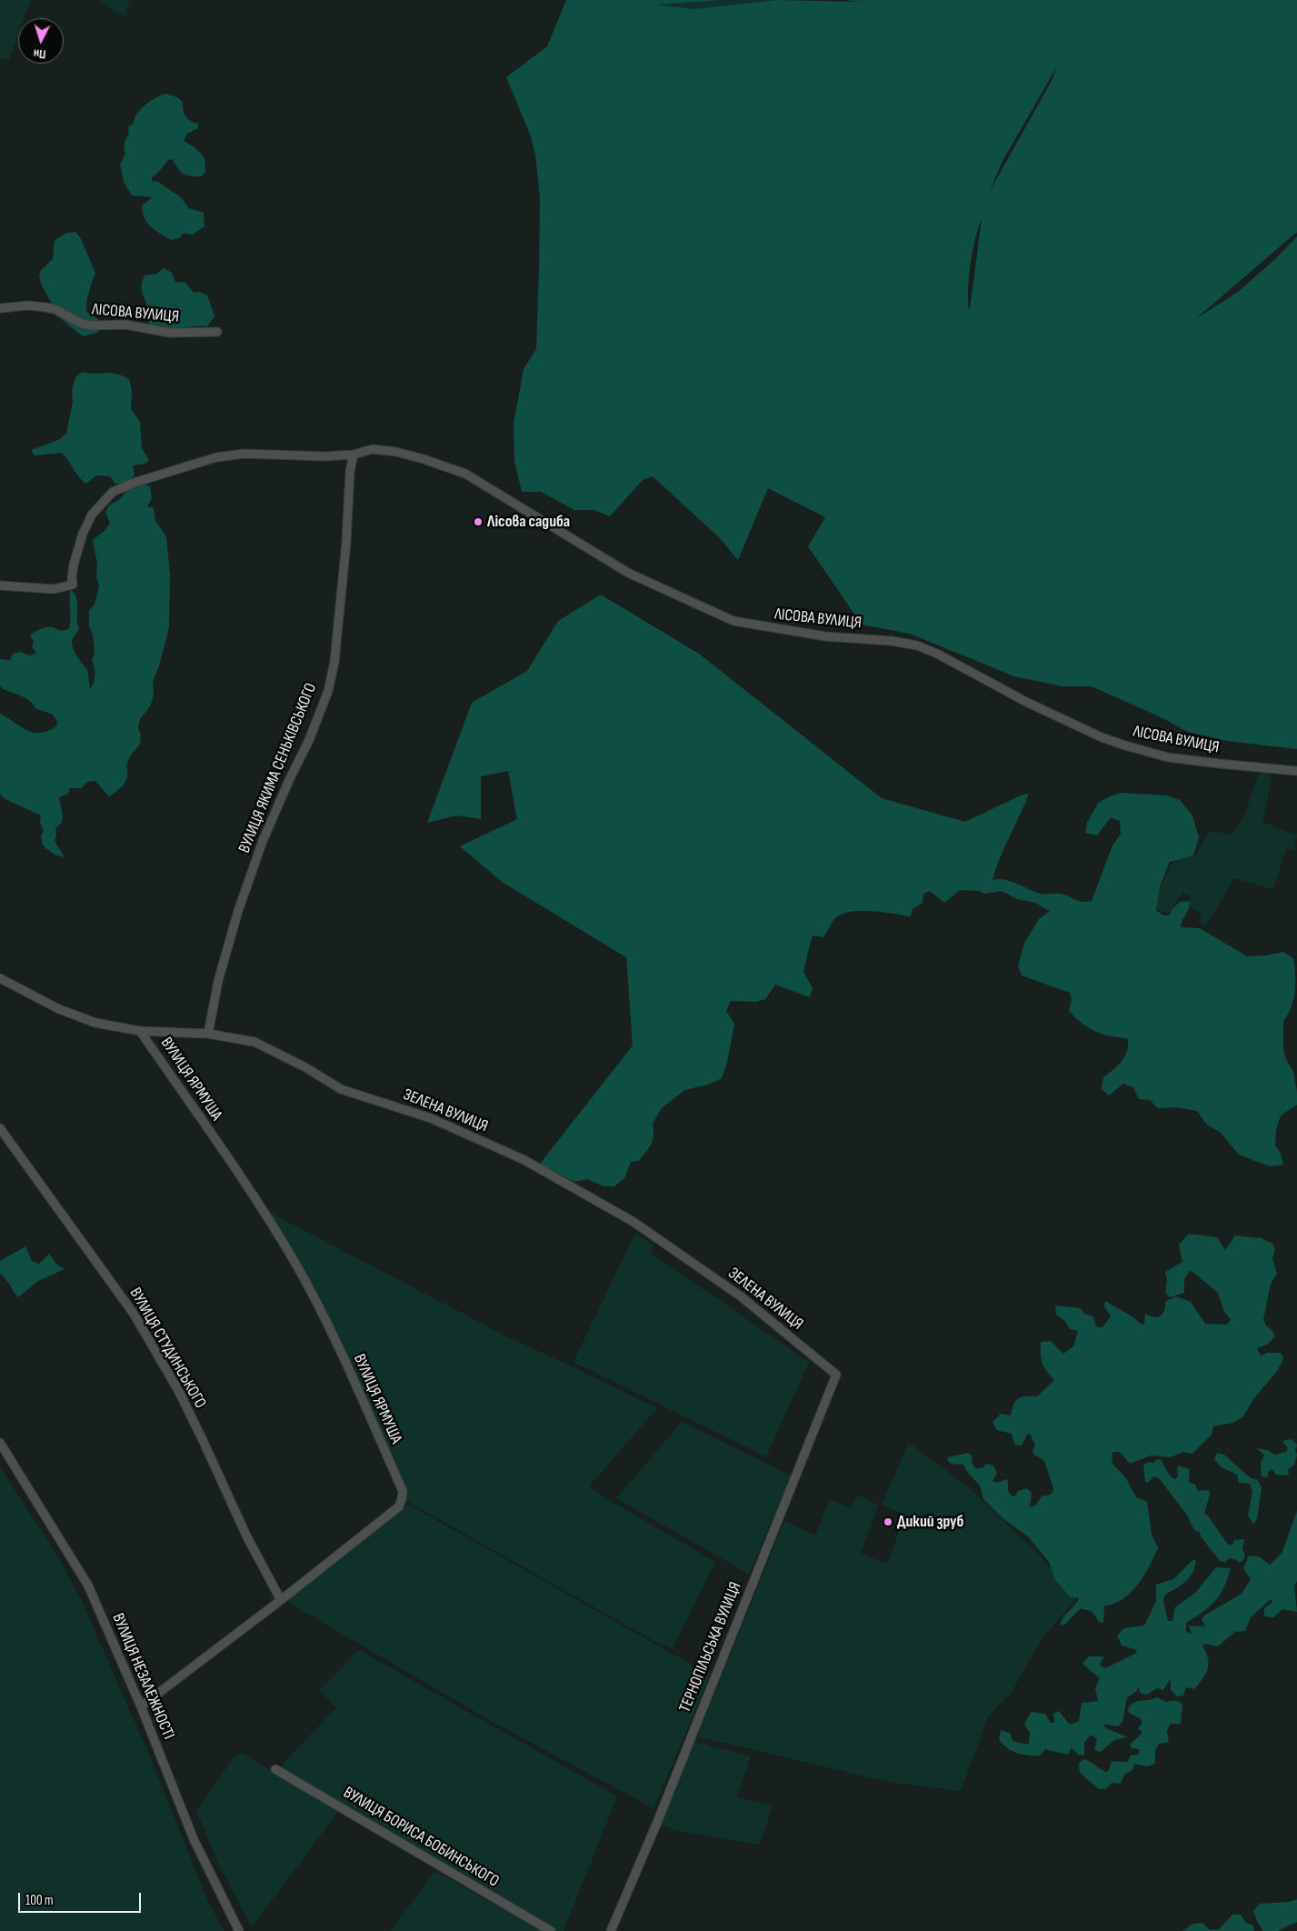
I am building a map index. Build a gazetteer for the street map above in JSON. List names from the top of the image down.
{
  "streets": {
    "street": [
      "ЛІСОВА ВУЛИЦЯ",
      "ВУЛИЦЯ ЯКИМА СЕНЬКІВСЬКОГО",
      "ВУЛИЦЯ ЯРМУША",
      "ЗЕЛЕНА ВУЛИЦЯ",
      "ВУЛИЦЯ СТУДИНСЬКОГО",
      "ТЕРНОПІЛЬСЬКА ВУЛИЦЯ",
      "ВУЛИЦЯ НЕЗАЛЕЖНОСТІ",
      "ВУЛИЦЯ БОРИСА БОБИНСЬКОГО"
    ]
  },
  "crossings": [
    ["ЛІСОВА ВУЛИЦЯ", "ВУЛИЦЯ ЯКИМА СЕНЬКІВСЬКОГО"],
    ["ВУЛИЦЯ ЯКИМА СЕНЬКІВСЬКОГО", "ЗЕЛЕНА ВУЛИЦЯ"],
    ["ВУЛИЦЯ ЯРМУША", "ЗЕЛЕНА ВУЛИЦЯ"],
    ["ВУЛИЦЯ ЯРМУША", "ВУЛИЦЯ СТУДИНСЬКОГО"],
    ["ВУЛИЦЯ ЯРМУША", "ВУЛИЦЯ НЕЗАЛЕЖНОСТІ"],
    ["ЗЕЛЕНА ВУЛИЦЯ", "ТЕРНОПІЛЬСЬКА ВУЛИЦЯ"]
  ],
  "places": ["Лісова садиба", "Дикий зруб"],
  "scale_bar": "100 m",
  "north": "bottom"
}
